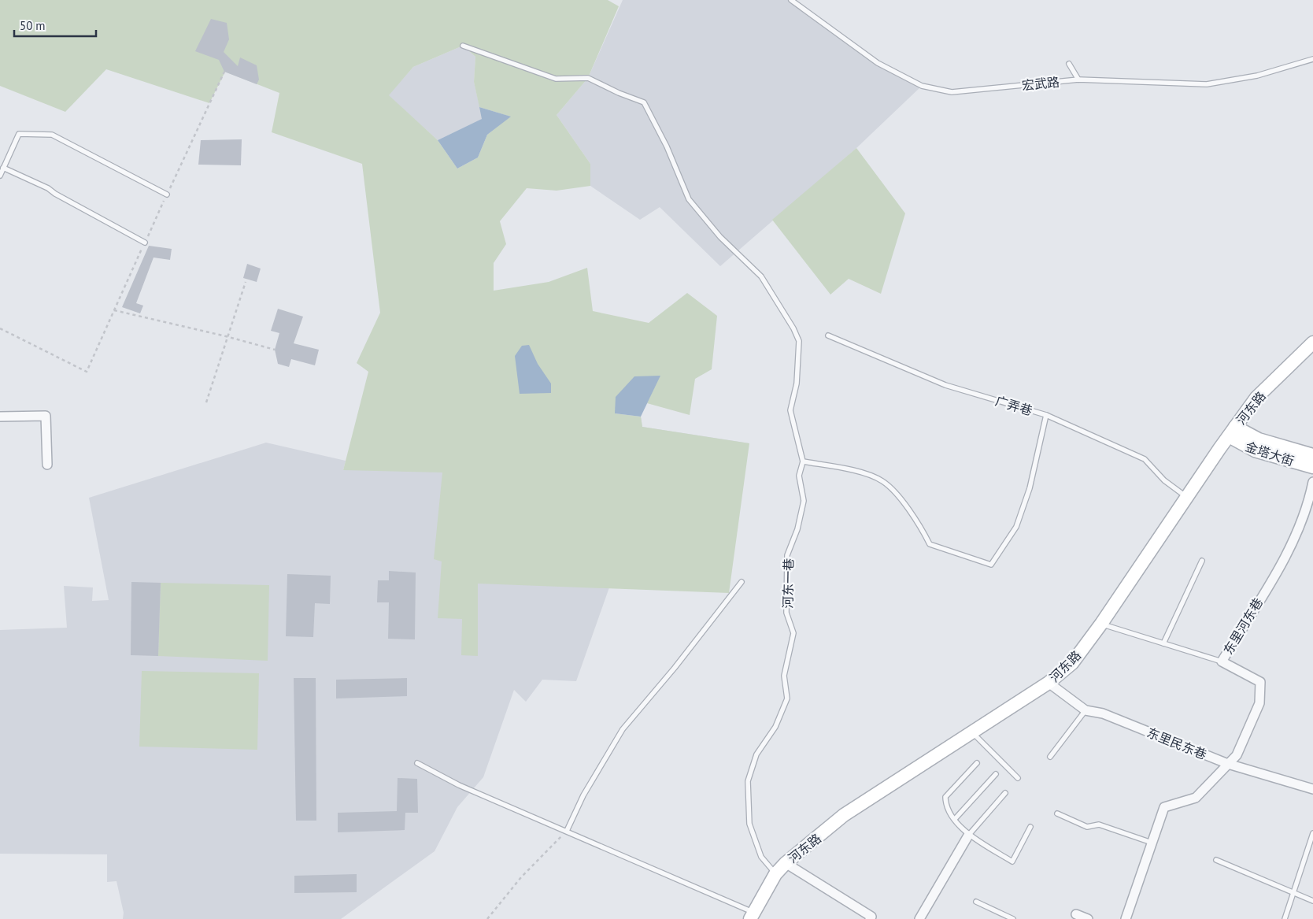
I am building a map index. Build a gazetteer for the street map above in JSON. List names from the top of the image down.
{
  "streets": {
    "main road": ["河东路", "金塔大街"],
    "street": ["东里河东巷", "东里民东巷"],
    "lane": ["宏武路", "广弄巷", "河东一巷"]
  },
  "crossings": [
    ["广弄巷", "河东路"],
    ["河东路", "金塔大街"],
    ["河东路", "河东一巷"],
    ["河东路", "东里民东巷"],
    ["东里河东巷", "东里民东巷"]
  ],
  "scale_bar": "50 m"
}
